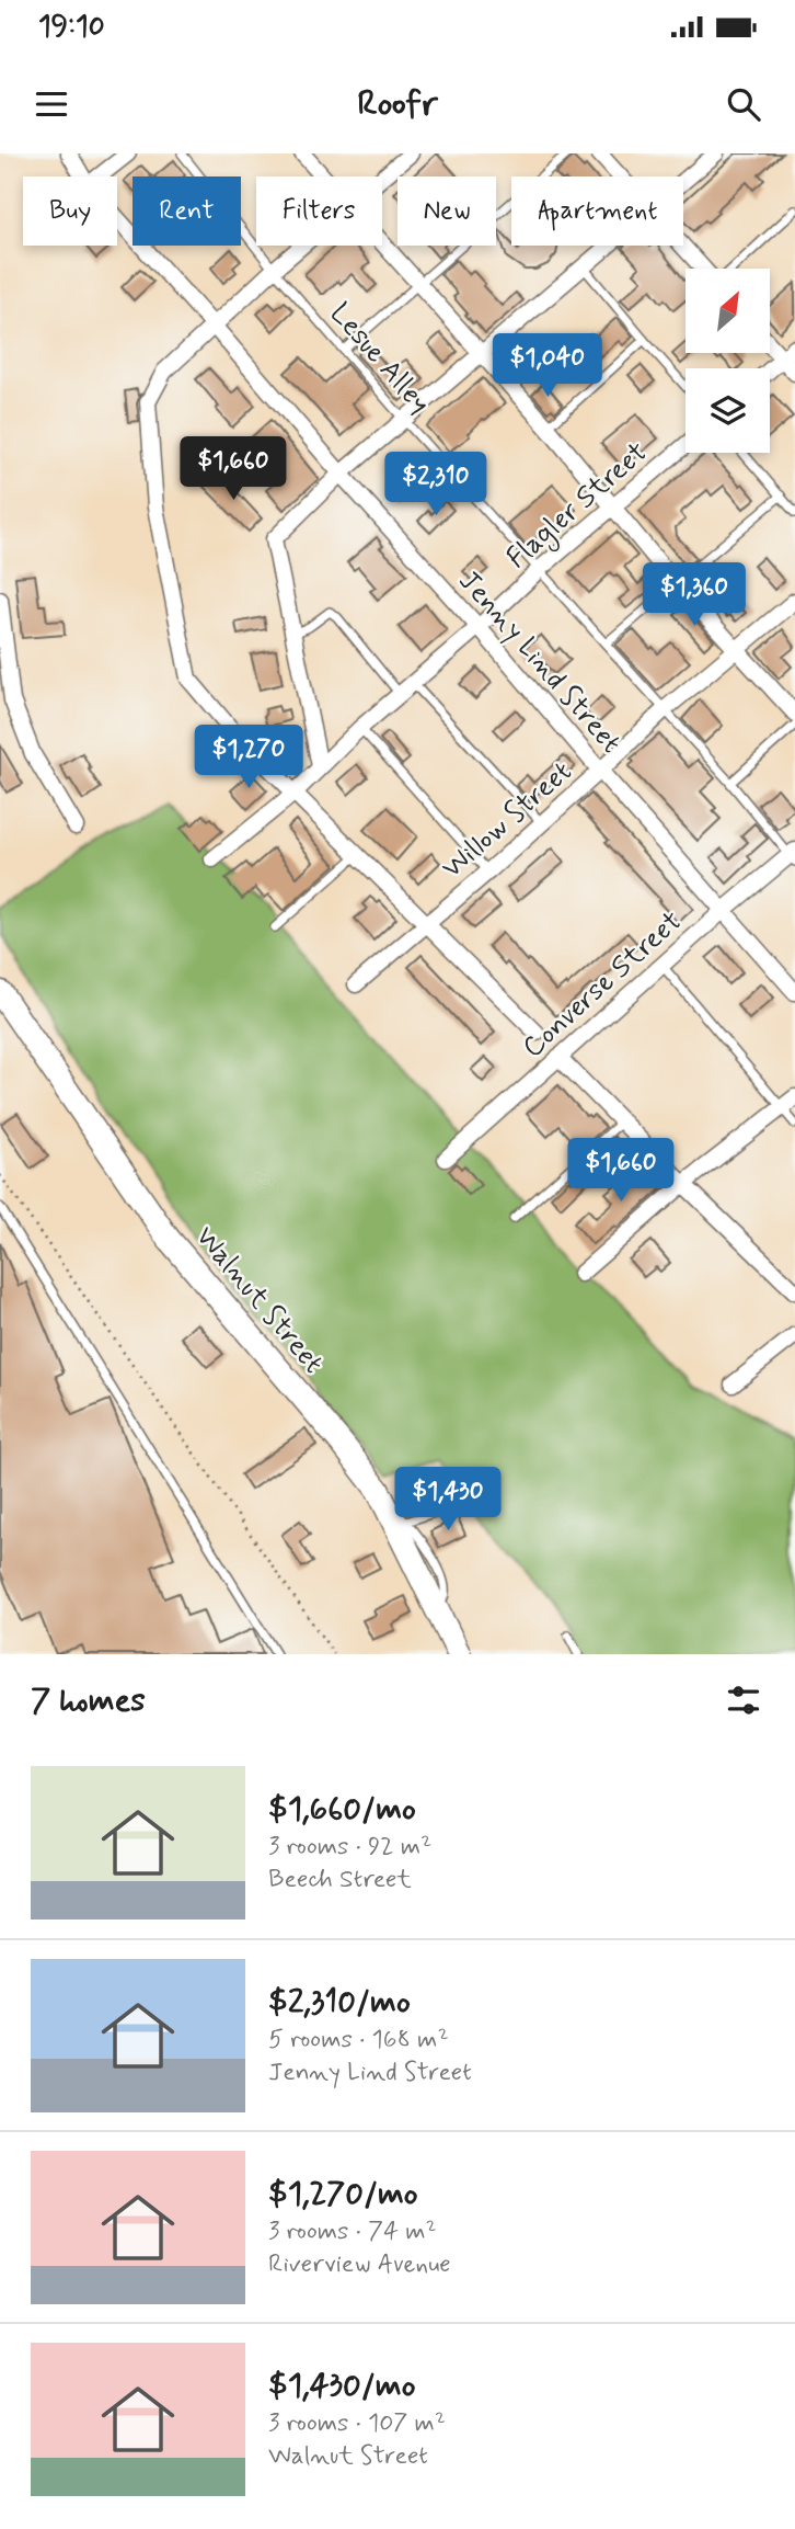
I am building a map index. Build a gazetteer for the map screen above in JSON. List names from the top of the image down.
{
  "streets": {
    "main road": ["Walnut Street"],
    "street": [
      "Flagler Street",
      "Jenny Lind Street",
      "Willow Street",
      "Converse Street"
    ],
    "lane": ["Lesue Alley"]
  },
  "crossings": [
    ["Lesue Alley", "Flagler Street"],
    ["Lesue Alley", "Willow Street"],
    ["Lesue Alley", "Converse Street"],
    ["Flagler Street", "Jenny Lind Street"],
    ["Jenny Lind Street", "Willow Street"],
    ["Jenny Lind Street", "Converse Street"]
  ],
  "north": "top right",
  "page": {
    "status": "19:10",
    "header": "Roofr",
    "chip": [
      "Buy",
      "Rent",
      "Filters",
      "New",
      "Apartment"
    ],
    "price": [
      "$1,040",
      "$1,660",
      "$2,310",
      "$1,360",
      "$1,270",
      "$1,660",
      "$1,430"
    ],
    "heading": "7 homes",
    "list": [
      {
        "name": "$1,660/mo",
        "note": "3 rooms · 92 m² · Beech Street"
      },
      {
        "name": "$2,310/mo",
        "note": "5 rooms · 168 m² · Jenny Lind Street"
      },
      {
        "name": "$1,270/mo",
        "note": "3 rooms · 74 m² · Riverview Avenue"
      },
      {
        "name": "$1,430/mo",
        "note": "3 rooms · 107 m² · Walnut Street"
      }
    ]
  }
}
